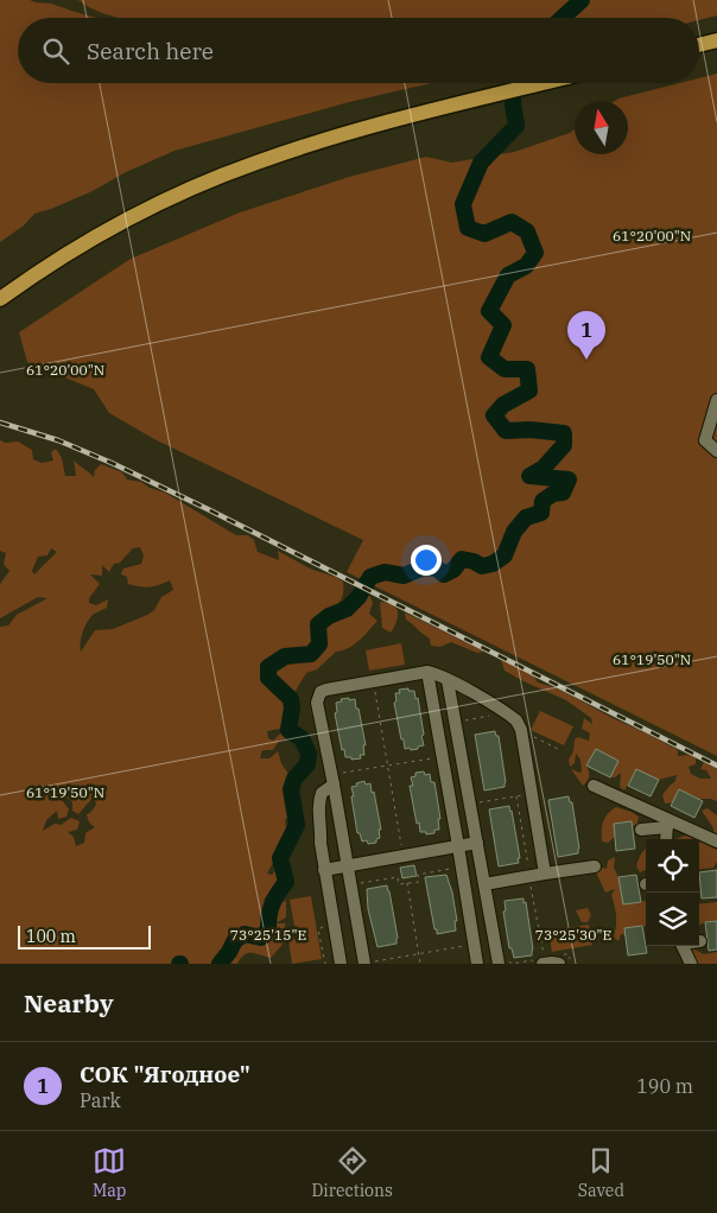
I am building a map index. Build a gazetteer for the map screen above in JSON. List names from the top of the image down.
{
  "scale_bar": "100 m",
  "north": "top",
  "page": {
    "search": "Search here",
    "pins": "1",
    "scale": "100 m",
    "heading": "Nearby",
    "list": [
      {
        "mark": "1",
        "name": "СОК \"Ягодное\"",
        "note": "Park",
        "value": "190 m"
      }
    ],
    "nav": ["Map", "Directions", "Saved"]
  },
  "coordinates": [
    "61°20'00\"N",
    "61°19'50\"N",
    "73°25'15\"E",
    "73°25'30\"E"
  ]
}
